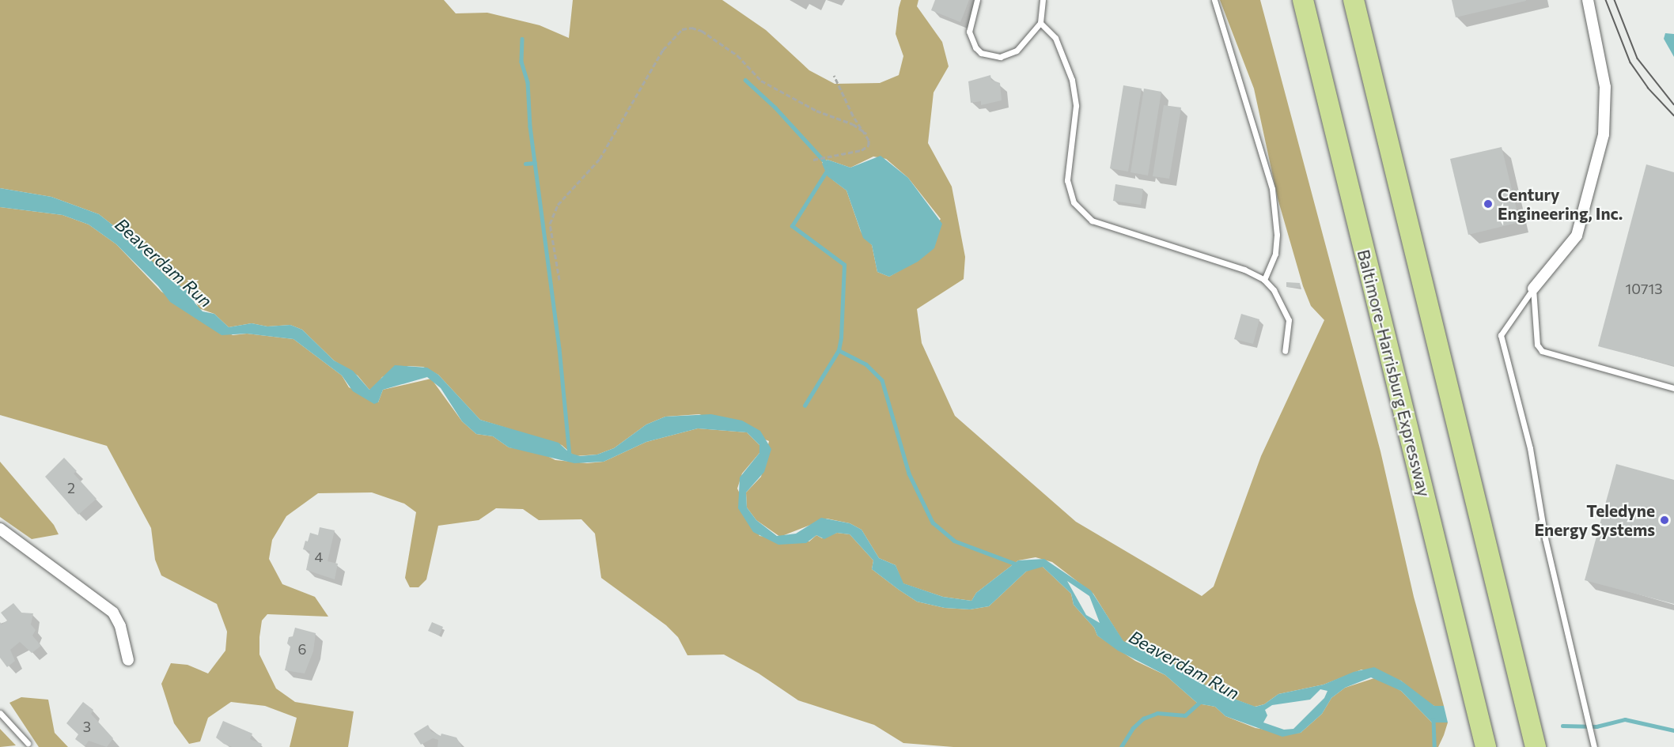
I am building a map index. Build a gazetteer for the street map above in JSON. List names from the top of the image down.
{
  "streets": {
    "highway": ["Baltimore-Harrisburg Expressway"]
  },
  "water": ["Beaverdam Run"],
  "places": ["Century Engineering, Inc.", "Teledyne Energy Systems"],
  "house_numbers": [
    "10713",
    "2",
    "4",
    "6",
    "3"
  ]
}
